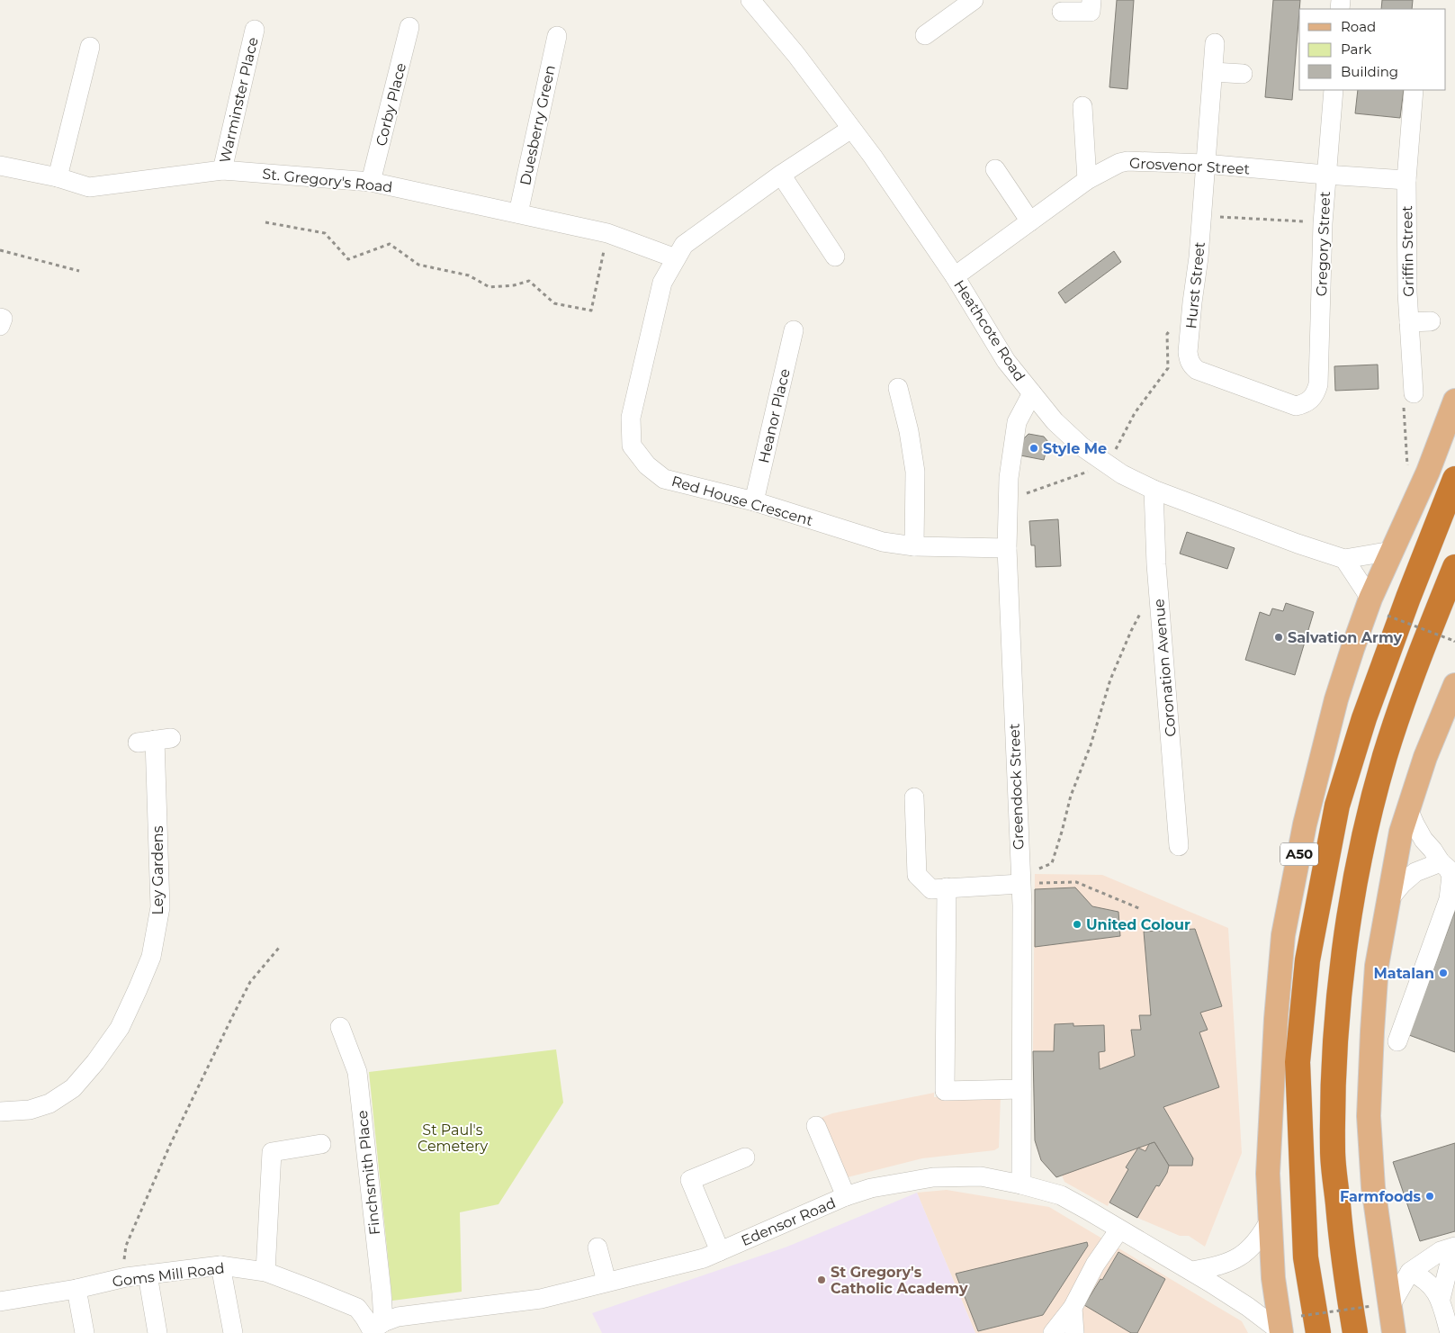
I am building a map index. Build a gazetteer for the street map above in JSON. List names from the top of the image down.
{
  "streets": {
    "highway": ["A50"],
    "street": [
      "Warminster Place",
      "Corby Place",
      "Duesberry Green",
      "Grosvenor Street",
      "St. Gregory's Road",
      "Gregory Street",
      "Griffin Street",
      "Hurst Street",
      "Heathcote Road",
      "Heanor Place",
      "Red House Crescent",
      "Coronation Avenue",
      "Greendock Street",
      "Ley Gardens",
      "Finchsmith Place",
      "Edensor Road",
      "Goms Mill Road"
    ]
  },
  "crossings": [
    ["Warminster Place", "St. Gregory's Road"],
    ["Corby Place", "St. Gregory's Road"],
    ["Duesberry Green", "St. Gregory's Road"],
    ["Grosvenor Street", "Gregory Street"],
    ["Grosvenor Street", "Hurst Street"],
    ["Grosvenor Street", "Heathcote Road"],
    ["St. Gregory's Road", "Red House Crescent"],
    ["Gregory Street", "Hurst Street"],
    ["Heathcote Road", "Red House Crescent"],
    ["Heathcote Road", "Coronation Avenue"],
    ["Heathcote Road", "Greendock Street"],
    ["Heathcote Road", "A50"],
    ["Heanor Place", "Red House Crescent"],
    ["Red House Crescent", "Greendock Street"],
    ["Greendock Street", "Edensor Road"],
    ["A50", "Edensor Road"],
    ["Finchsmith Place", "Edensor Road"],
    ["Finchsmith Place", "Goms Mill Road"],
    ["Edensor Road", "Goms Mill Road"]
  ],
  "parks": ["St Paul's Cemetery"],
  "places": [
    "Style Me",
    "Salvation Army",
    "United Colour",
    "Matalan",
    "Farmfoods",
    "St Gregory's Catholic Academy"
  ],
  "legend": ["Road", "Park", "Building"]
}
